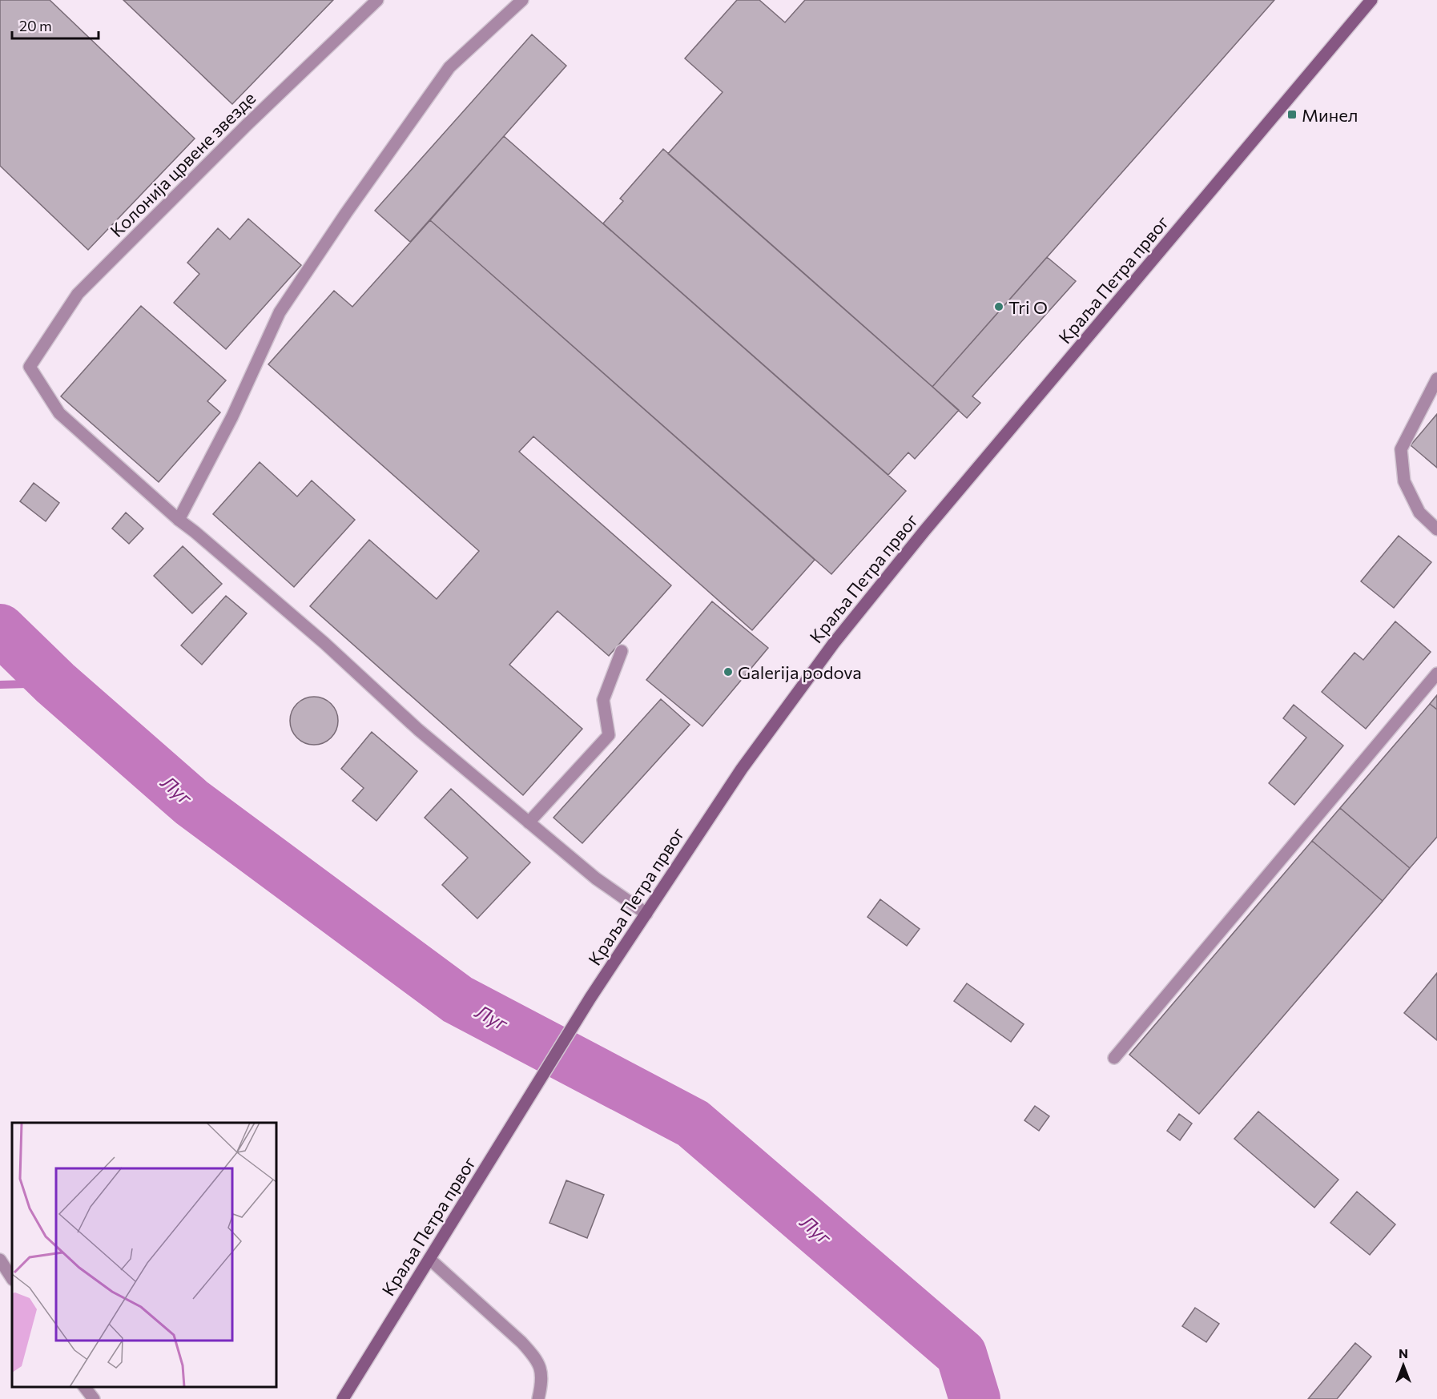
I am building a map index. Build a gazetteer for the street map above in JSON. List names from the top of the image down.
{
  "streets": {
    "main road": ["Краља Петра првог"],
    "street": ["Колонија црвене звезде"]
  },
  "water": ["Луг"],
  "places": {
    "transit": ["Минел"],
    "other": ["Tri O", "Galerija podova"]
  },
  "scale_bar": "20 m",
  "north": "top"
}
